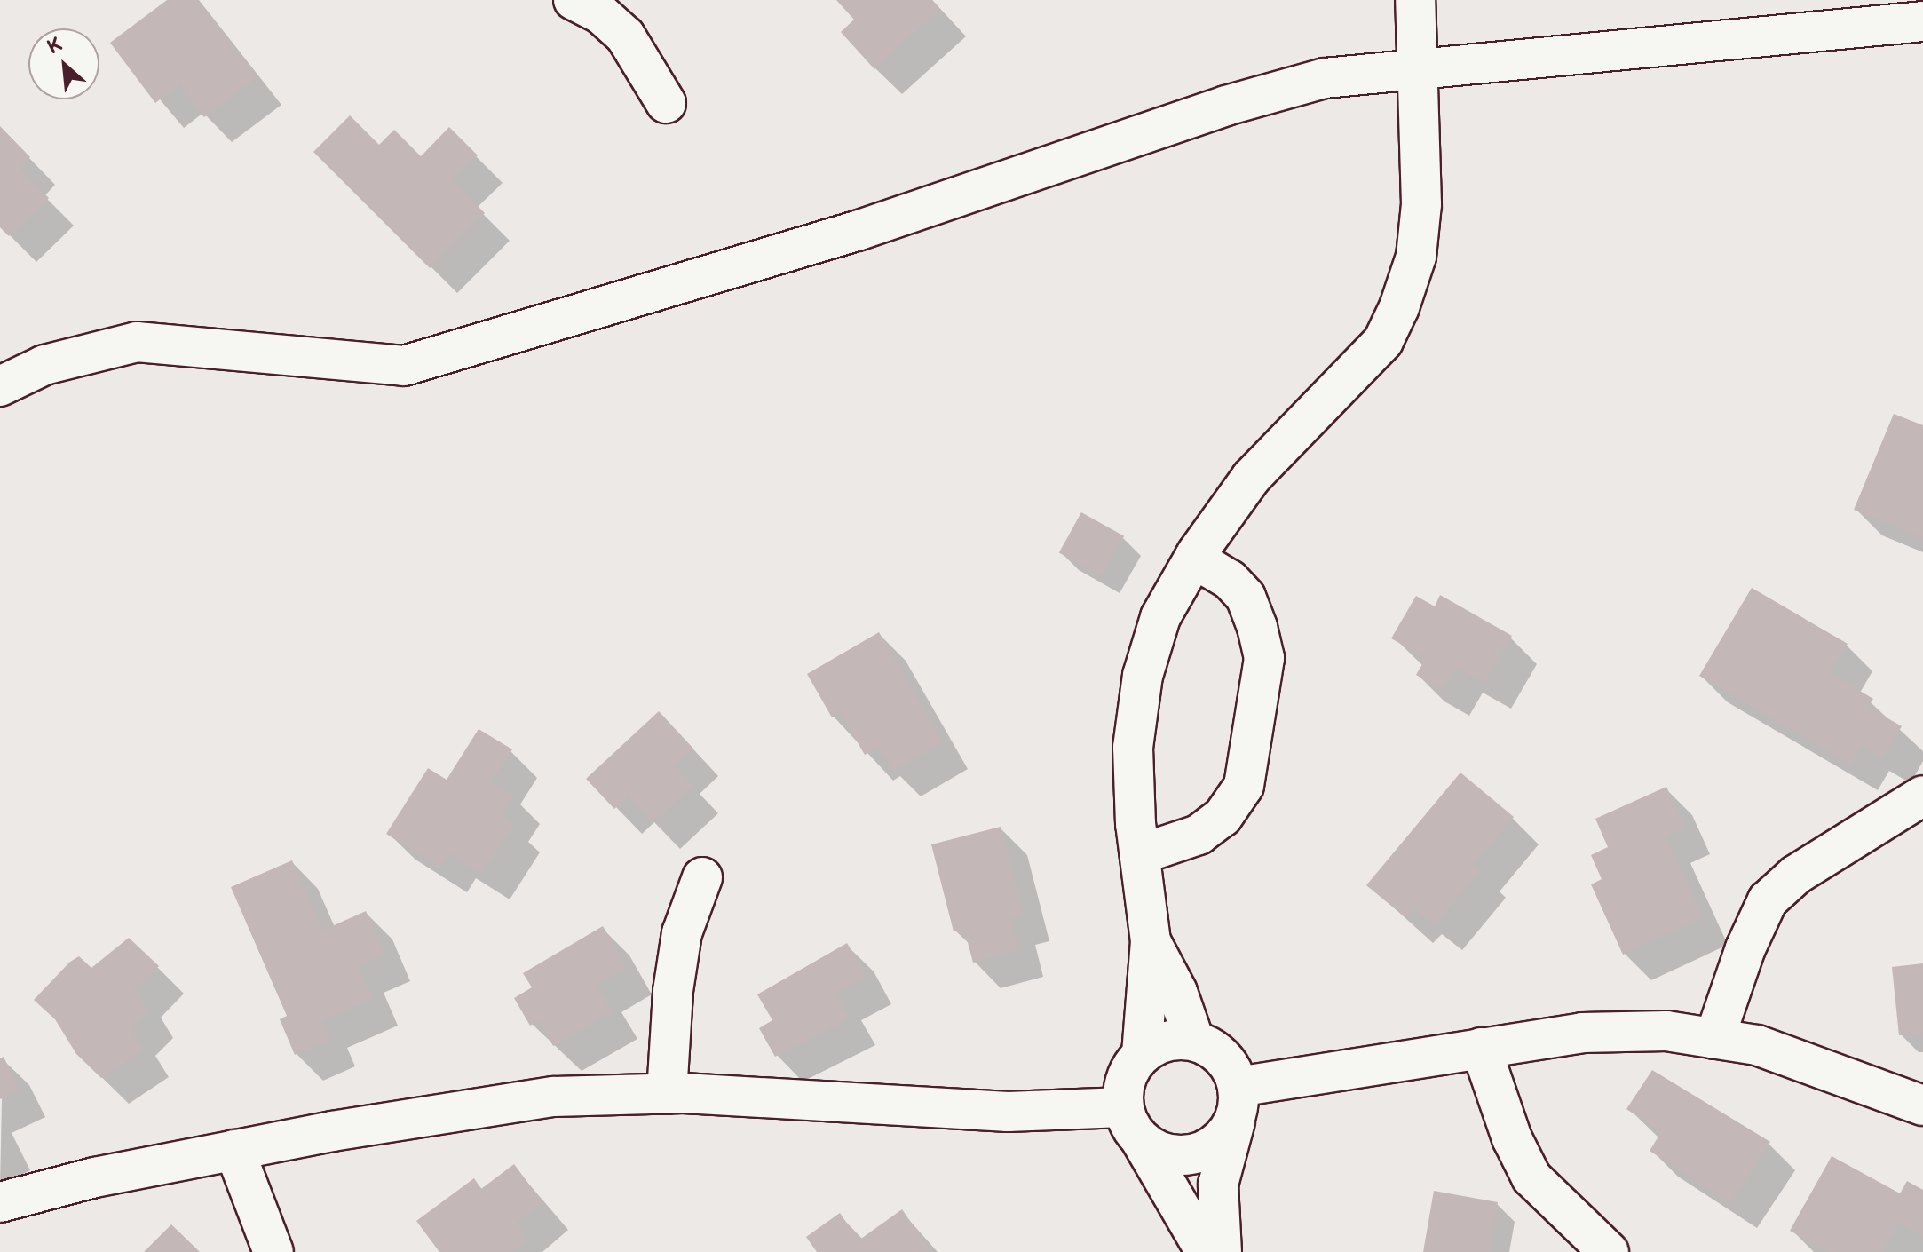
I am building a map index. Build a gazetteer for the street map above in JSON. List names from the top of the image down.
{
  "north": "top left"
}
